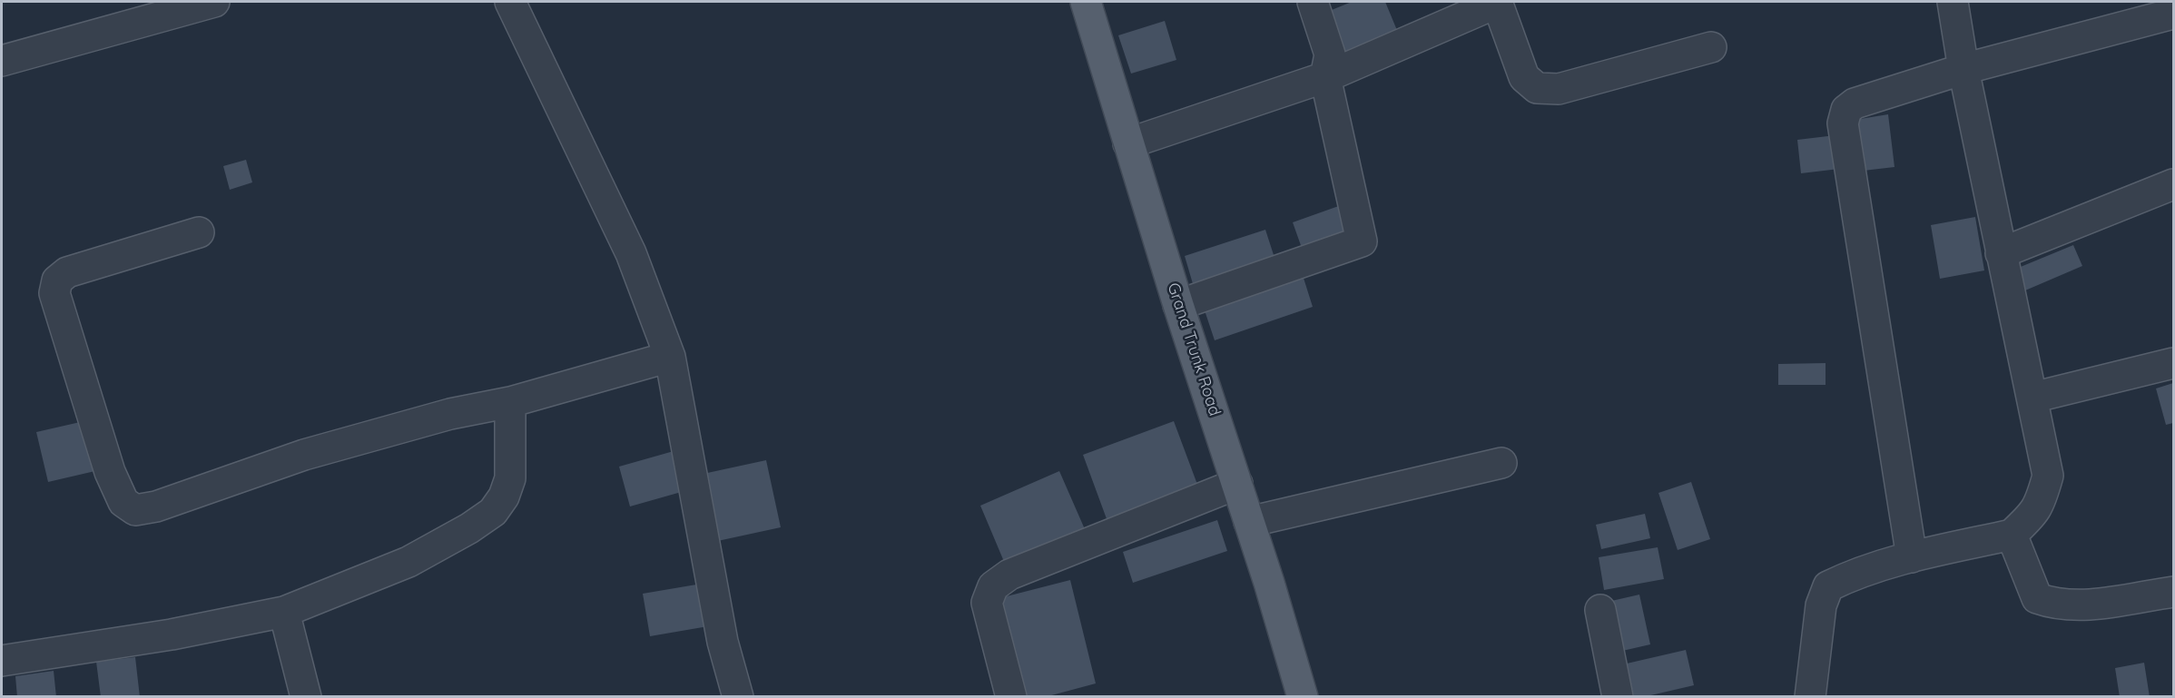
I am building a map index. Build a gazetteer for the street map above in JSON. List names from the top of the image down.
{
  "streets": {
    "main road": ["Grand Trunk Road"]
  }
}
